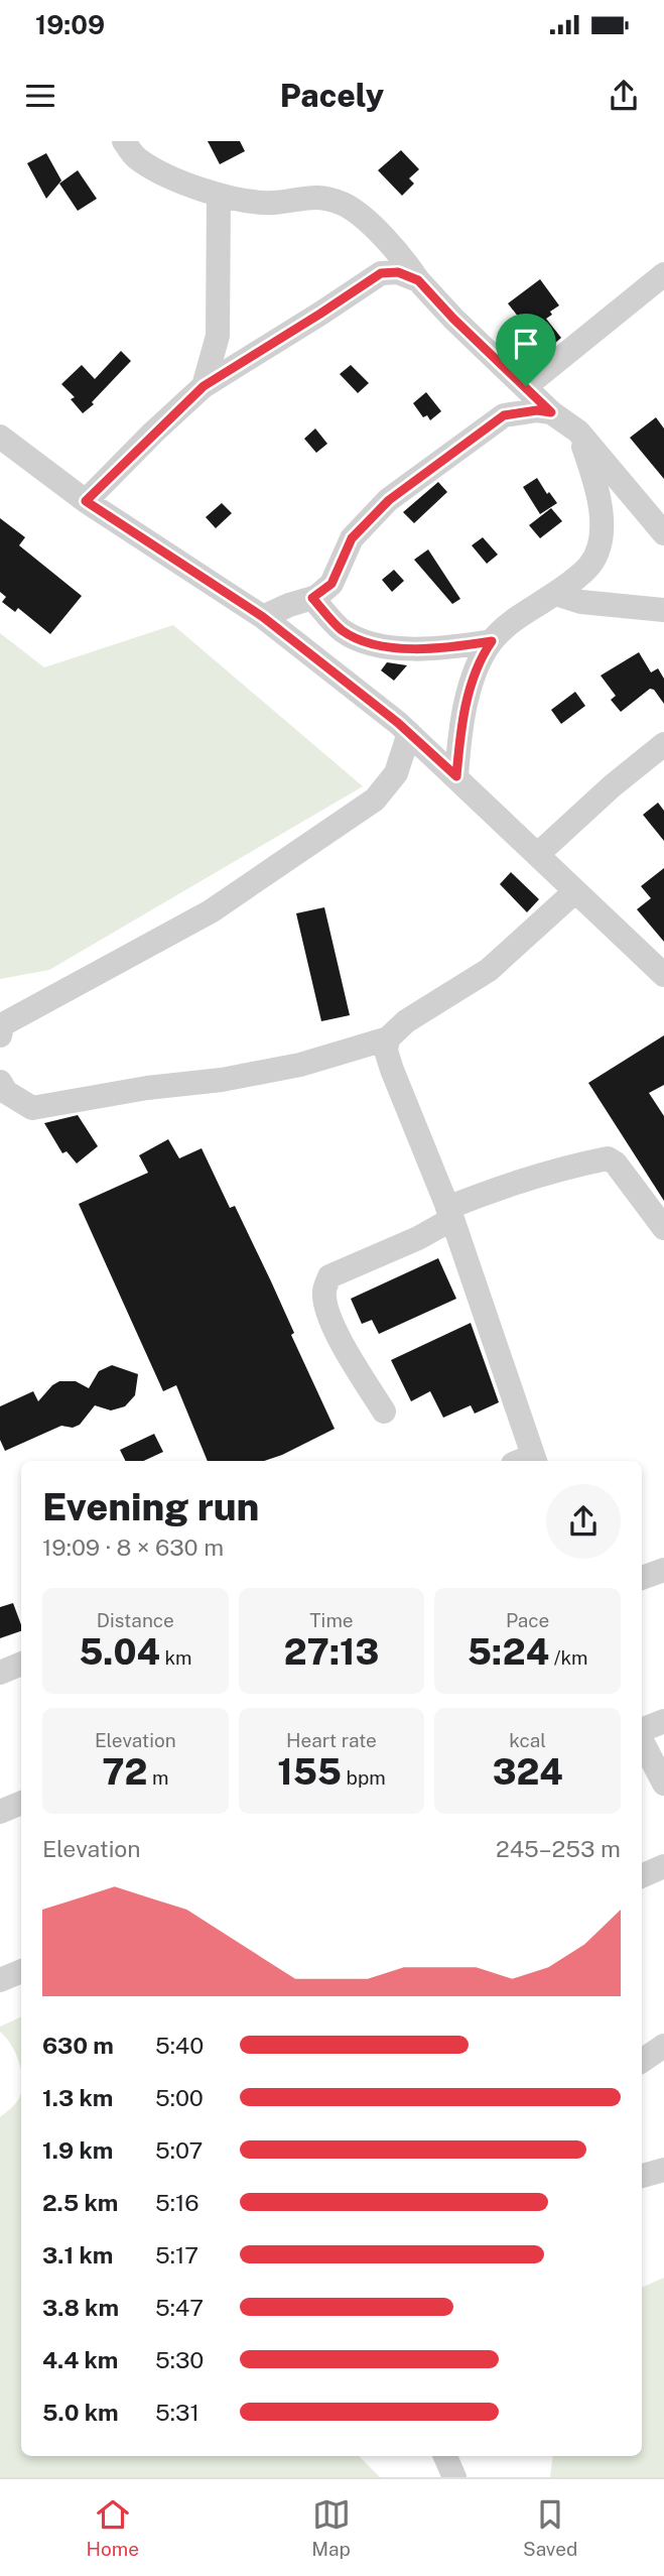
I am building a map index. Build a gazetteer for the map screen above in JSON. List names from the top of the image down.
{
  "page": {
    "status": "19:09",
    "header": "Pacely",
    "heading": ["Evening run", "19:09 · 8 × 630 m"],
    "stats": [
      ["Distance", "5.04 km"],
      ["Time", "27:13"],
      ["Pace", "5:24 /km"],
      ["Elevation", "72 m"],
      ["Heart rate", "155 bpm"],
      ["kcal", "324"]
    ],
    "chart": ["Elevation", "245–253 m"],
    "list": [
      {
        "name": "630 m",
        "note": "5:40"
      },
      {
        "name": "1.3 km",
        "note": "5:00"
      },
      {
        "name": "1.9 km",
        "note": "5:07"
      },
      {
        "name": "2.5 km",
        "note": "5:16"
      },
      {
        "name": "3.1 km",
        "note": "5:17"
      },
      {
        "name": "3.8 km",
        "note": "5:47"
      },
      {
        "name": "4.4 km",
        "note": "5:30"
      },
      {
        "name": "5.0 km",
        "note": "5:31"
      }
    ],
    "tabs": ["Home", "Map", "Saved"]
  }
}
